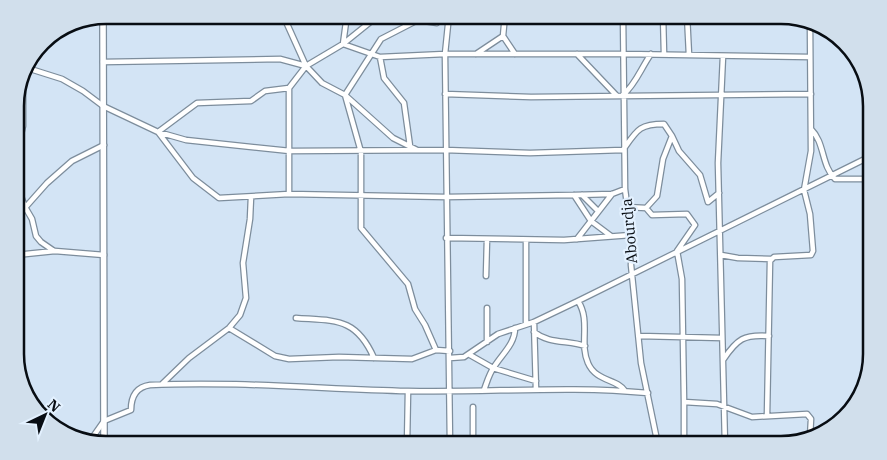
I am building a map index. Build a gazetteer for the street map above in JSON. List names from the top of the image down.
{
  "streets": {
    "street": ["Abourdja"]
  },
  "north": "top right"
}
